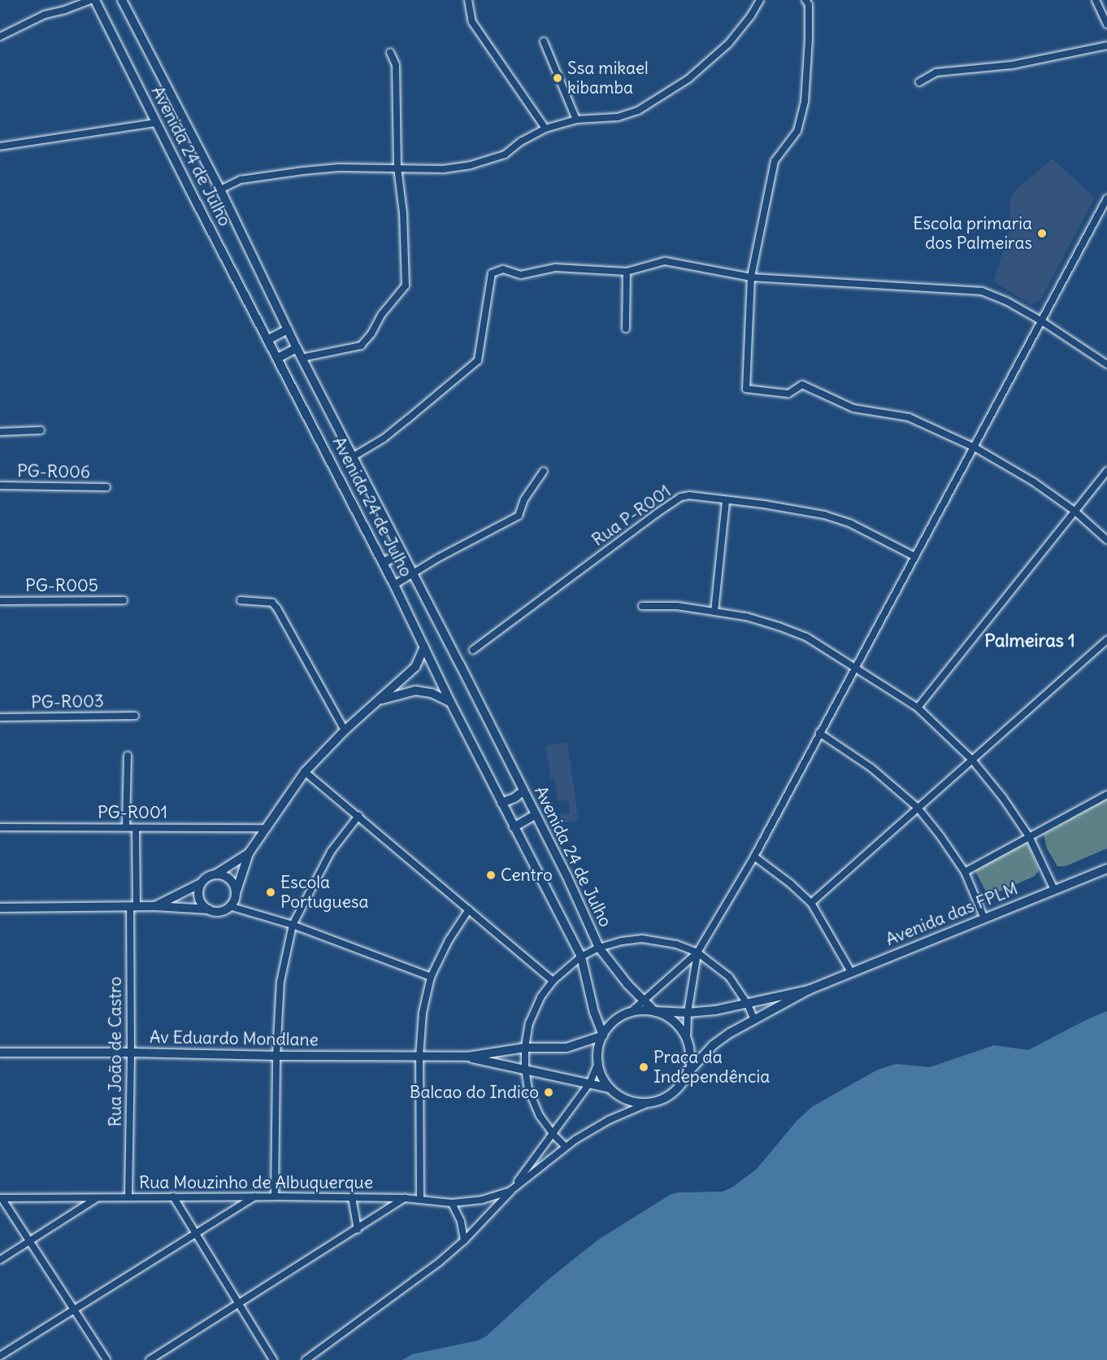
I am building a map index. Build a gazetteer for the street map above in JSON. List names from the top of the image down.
{
  "streets": {
    "street": [
      "Avenida 24 de Julho",
      "PG-R006",
      "Rua P-R001",
      "PG-R005",
      "PG-R003",
      "PG-R001",
      "Avenida das FPLM",
      "Av Eduardo Mondlane",
      "Rua João de Castro",
      "Rua Mouzinho de Albuquerque"
    ]
  },
  "crossings": [
    ["Avenida 24 de Julho", "Avenida das FPLM"],
    ["PG-R001", "Rua João de Castro"],
    ["Av Eduardo Mondlane", "Rua João de Castro"],
    ["Rua João de Castro", "Rua Mouzinho de Albuquerque"]
  ],
  "districts": ["Palmeiras 1"],
  "places": [
    "Ssa mikael kibamba",
    "Escola primaria dos Palmeiras",
    "Centro",
    "Escola Portuguesa",
    "Praça da Independência",
    "Balcao do Indico"
  ]
}
